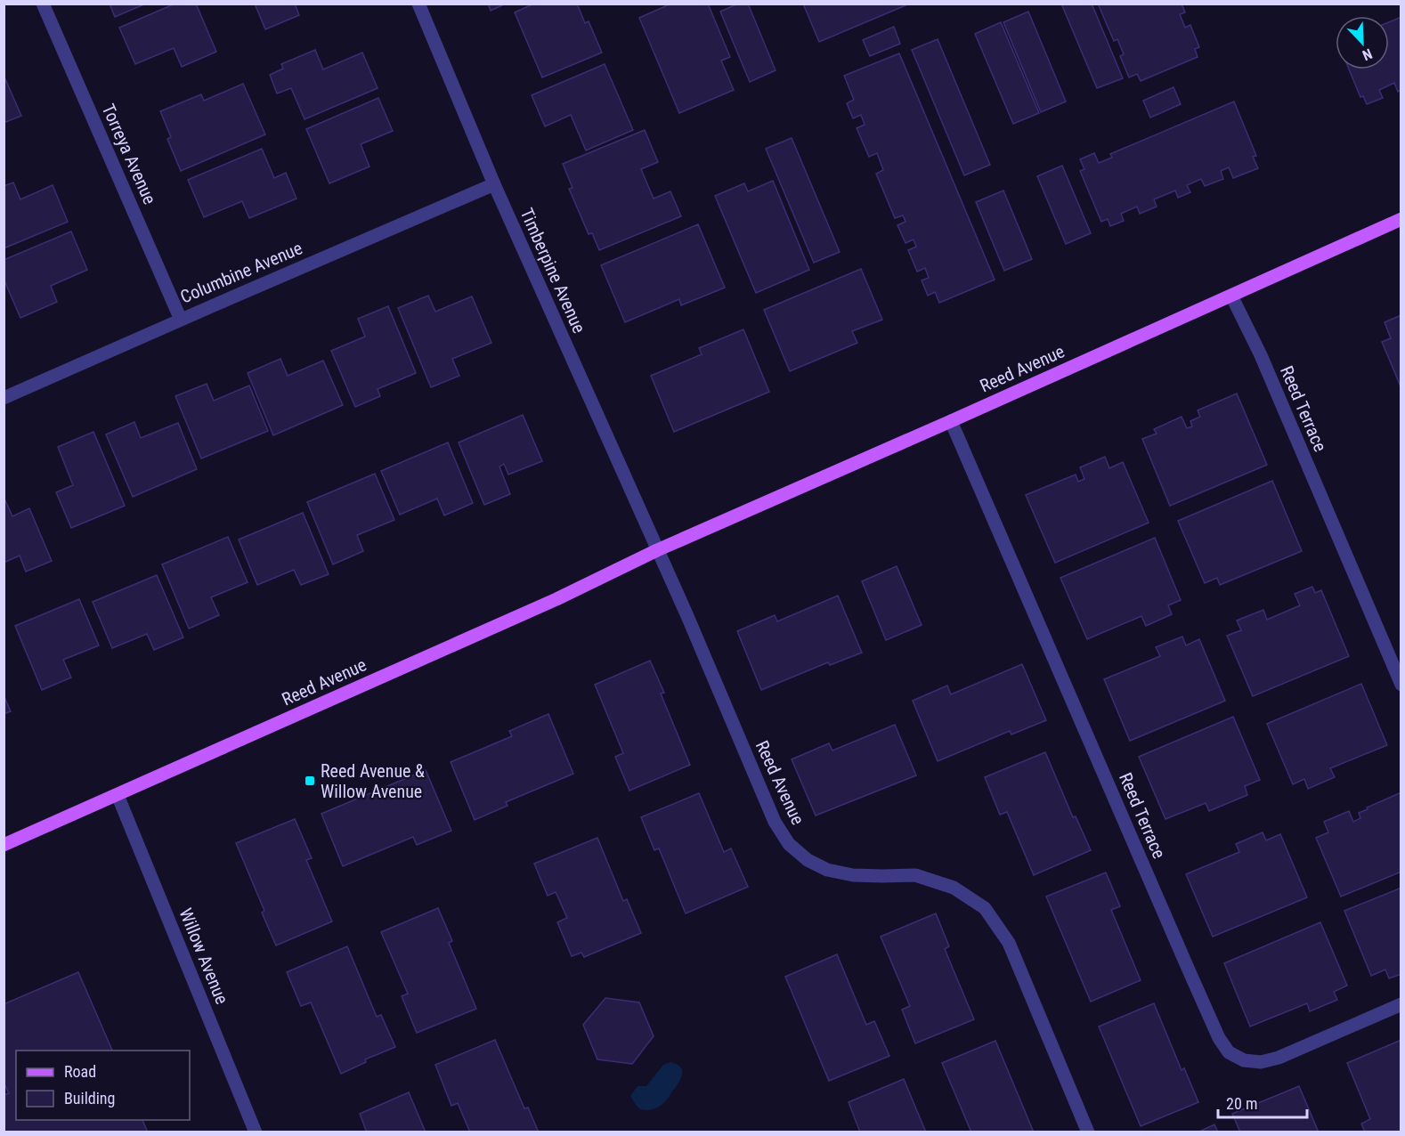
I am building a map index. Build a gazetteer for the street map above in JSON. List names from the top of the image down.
{
  "streets": {
    "main road": ["Reed Avenue"],
    "street": [
      "Torreya Avenue",
      "Timberpine Avenue",
      "Columbine Avenue",
      "Reed Terrace",
      "Willow Avenue"
    ]
  },
  "crossings": [
    ["Torreya Avenue", "Columbine Avenue"],
    ["Timberpine Avenue", "Columbine Avenue"],
    ["Timberpine Avenue", "Reed Avenue"],
    ["Reed Avenue", "Reed Terrace"],
    ["Reed Avenue", "Willow Avenue"]
  ],
  "places": {
    "transit": ["Reed Avenue & Willow Avenue"]
  },
  "legend": ["Road", "Building"],
  "scale_bar": "20 m",
  "north": "bottom right"
}
